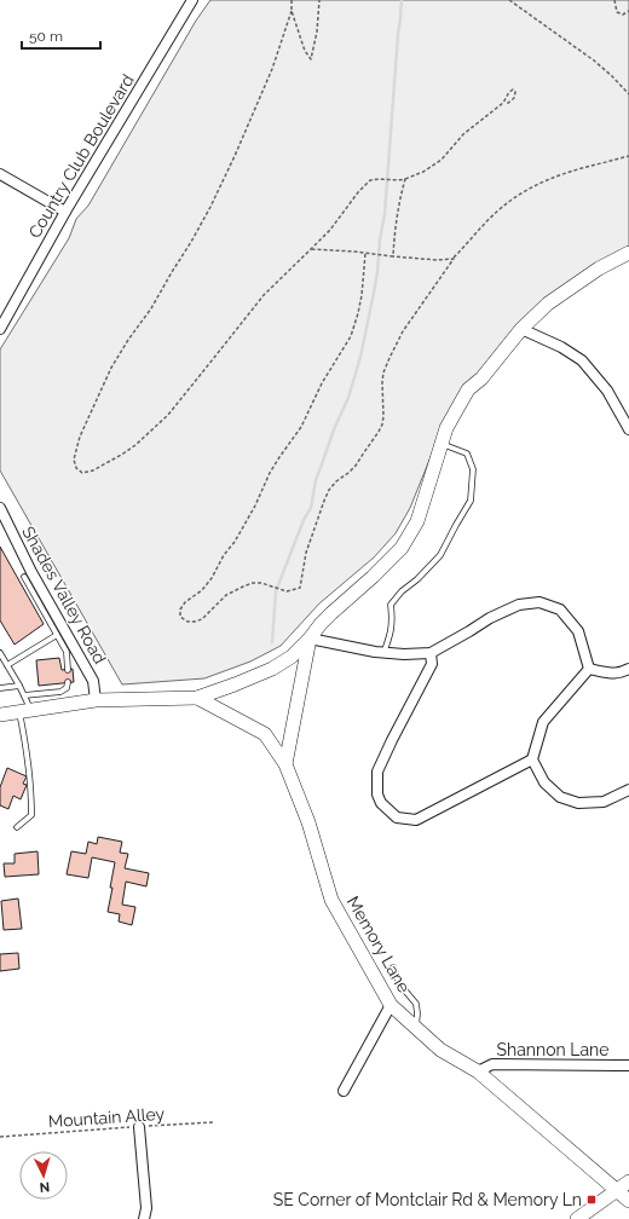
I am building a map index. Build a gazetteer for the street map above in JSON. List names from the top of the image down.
{
  "streets": {
    "street": [
      "Country Club Boulevard",
      "Shades Valley Road",
      "Memory Lane",
      "Shannon Lane"
    ],
    "path": ["Mountain Alley"]
  },
  "crossings": [
    ["Memory Lane", "Shannon Lane"]
  ],
  "places": {
    "transit": ["SE Corner of Montclair Rd & Memory Ln"]
  },
  "scale_bar": "50 m",
  "north": "bottom"
}
